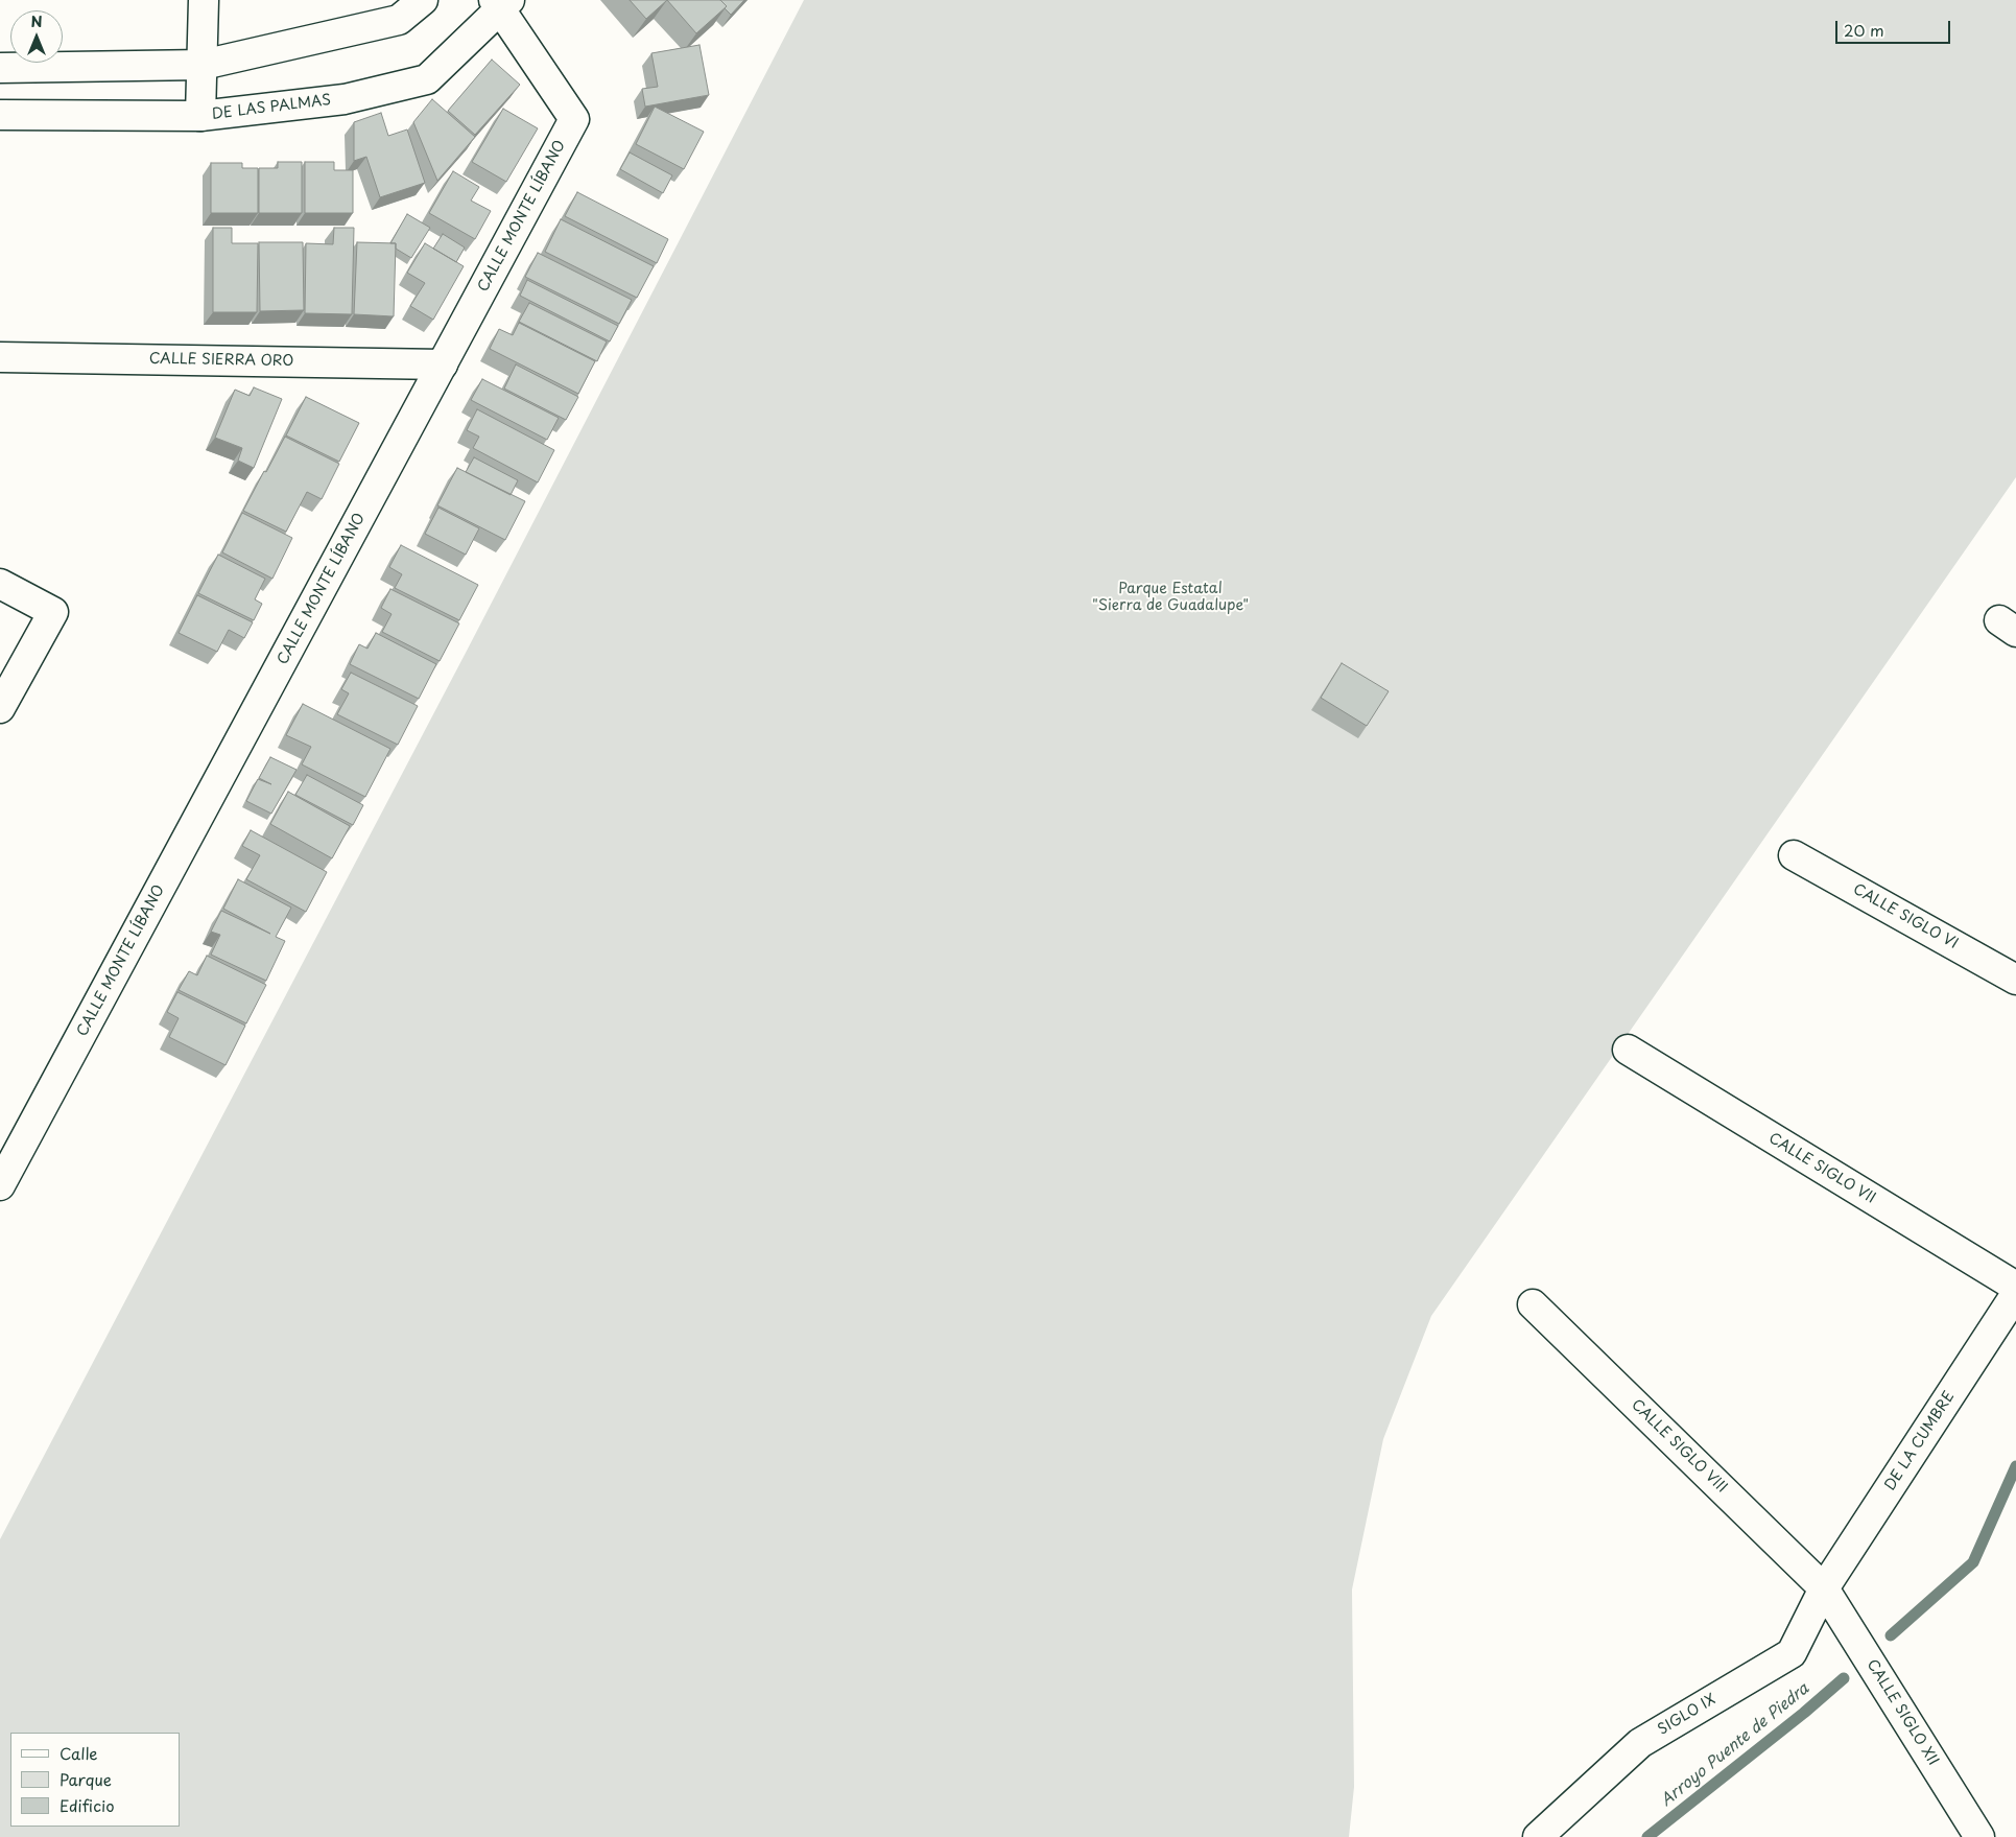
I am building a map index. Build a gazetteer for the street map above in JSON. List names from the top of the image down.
{
  "streets": {
    "street": [
      "DE LAS PALMAS",
      "CALLE MONTE LÍBANO",
      "CALLE SIERRA ORO",
      "CALLE SIGLO VI",
      "CALLE SIGLO VII",
      "DE LA CUMBRE",
      "CALLE SIGLO VIII",
      "CALLE SIGLO XII",
      "SIGLO IX"
    ]
  },
  "crossings": [
    ["DE LAS PALMAS", "CALLE MONTE LÍBANO"],
    ["CALLE MONTE LÍBANO", "CALLE SIERRA ORO"],
    ["DE LA CUMBRE", "CALLE SIGLO VIII"],
    ["DE LA CUMBRE", "CALLE SIGLO XII"],
    ["DE LA CUMBRE", "SIGLO IX"],
    ["CALLE SIGLO VIII", "CALLE SIGLO XII"],
    ["CALLE SIGLO VIII", "SIGLO IX"],
    ["CALLE SIGLO XII", "SIGLO IX"]
  ],
  "water": ["Arroyo Puente de Piedra"],
  "parks": ["Parque Estatal \"Sierra de Guadalupe\""],
  "legend": ["Calle", "Parque", "Edificio"],
  "scale_bar": "20 m",
  "north": "top"
}
